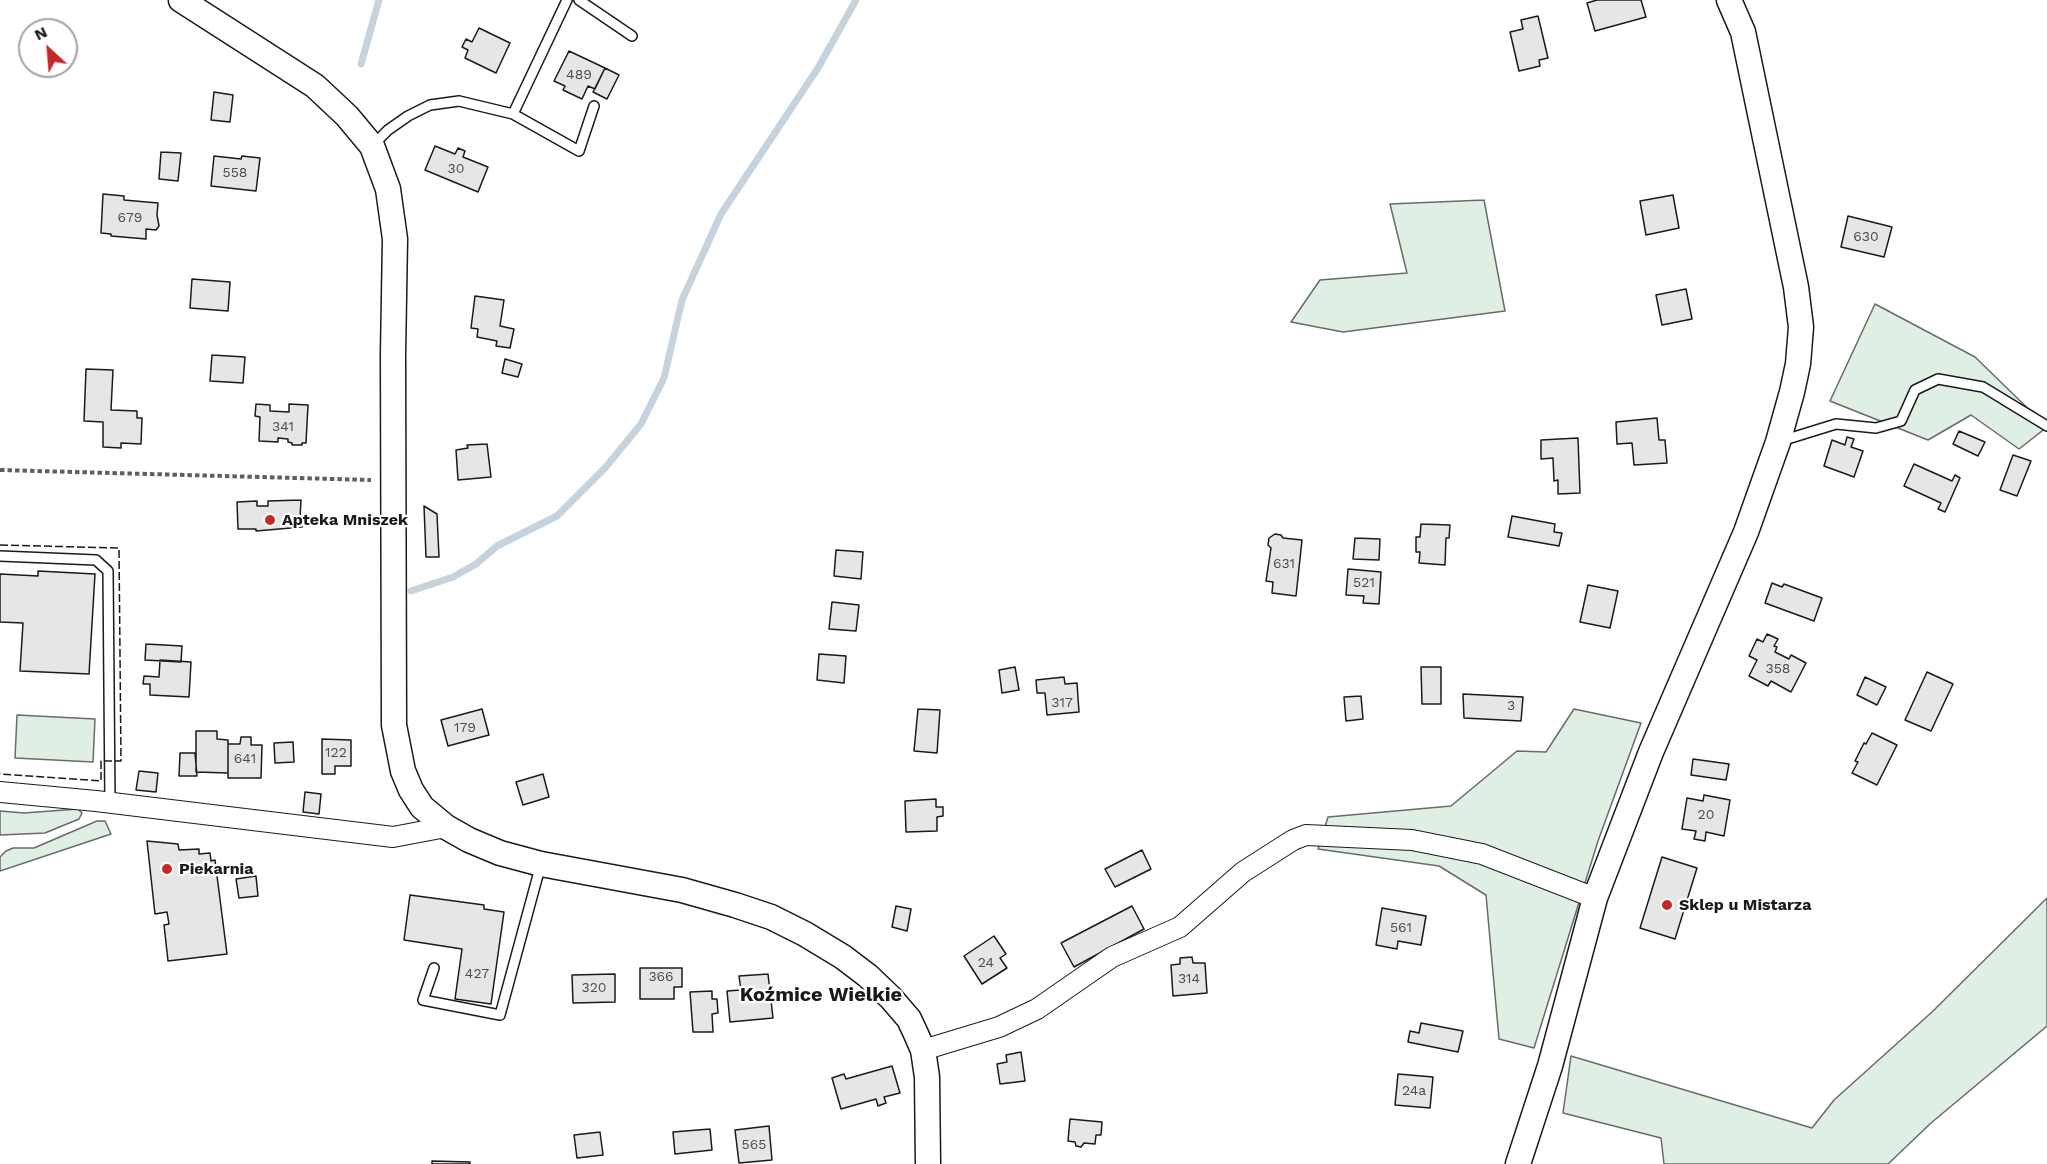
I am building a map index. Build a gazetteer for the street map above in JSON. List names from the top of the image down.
{
  "districts": ["Koźmice Wielkie"],
  "places": ["Apteka Mniszek", "Piekarnia", "Sklep u Mistarza"],
  "house_numbers": [
    "489",
    "30",
    "558",
    "679",
    "630",
    "341",
    "631",
    "521",
    "358",
    "317",
    "3",
    "179",
    "122",
    "641",
    "20",
    "561",
    "24",
    "427",
    "366",
    "314",
    "320",
    "24a",
    "565"
  ],
  "north": "top left"
}
